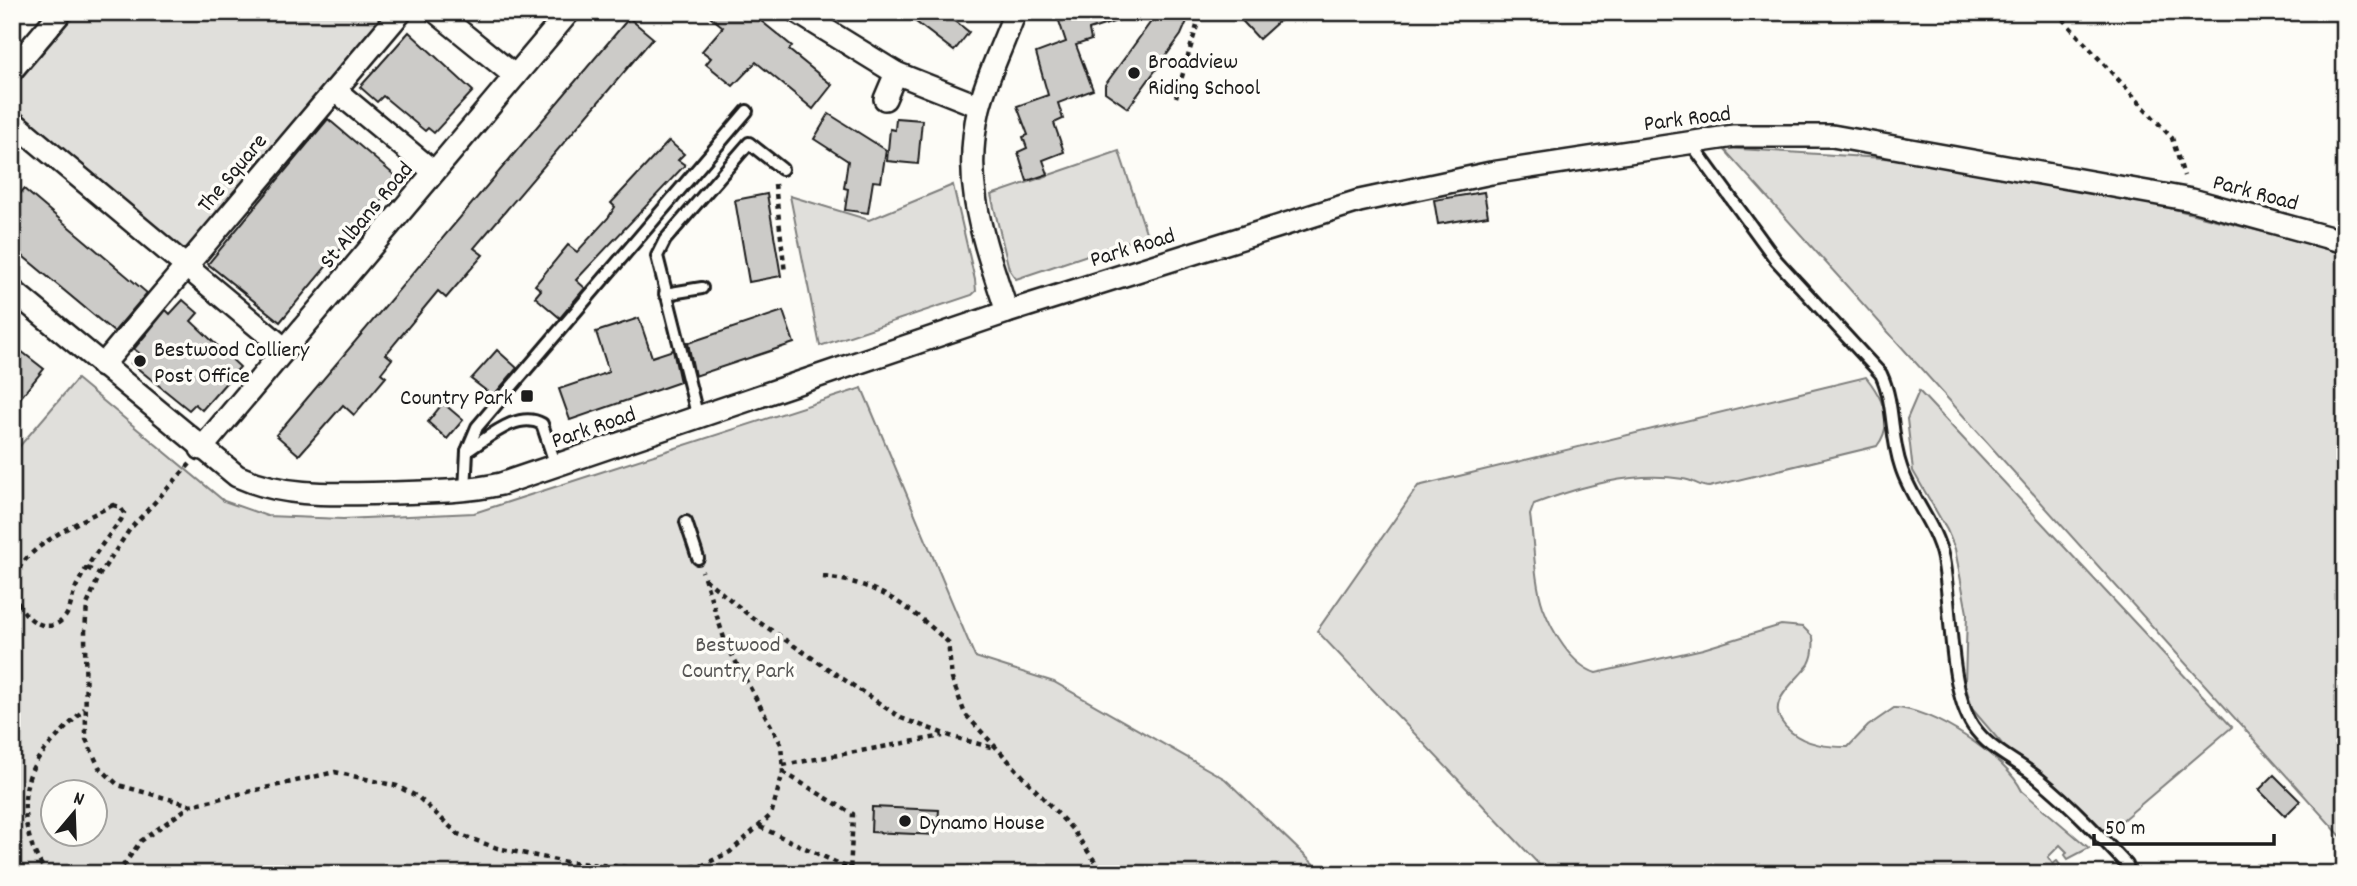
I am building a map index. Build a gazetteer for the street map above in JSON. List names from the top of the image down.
{
  "streets": {
    "street": ["Park Road", "The Square", "St Albans Road"]
  },
  "crossings": [
    ["Park Road", "The Square"],
    ["Park Road", "St Albans Road"]
  ],
  "parks": ["Bestwood Country Park"],
  "places": {
    "other": ["Broadview Riding School", "Bestwood Colliery Post Office", "Dynamo House"],
    "transit": ["Country Park"]
  },
  "scale_bar": "50 m",
  "north": "top"
}
